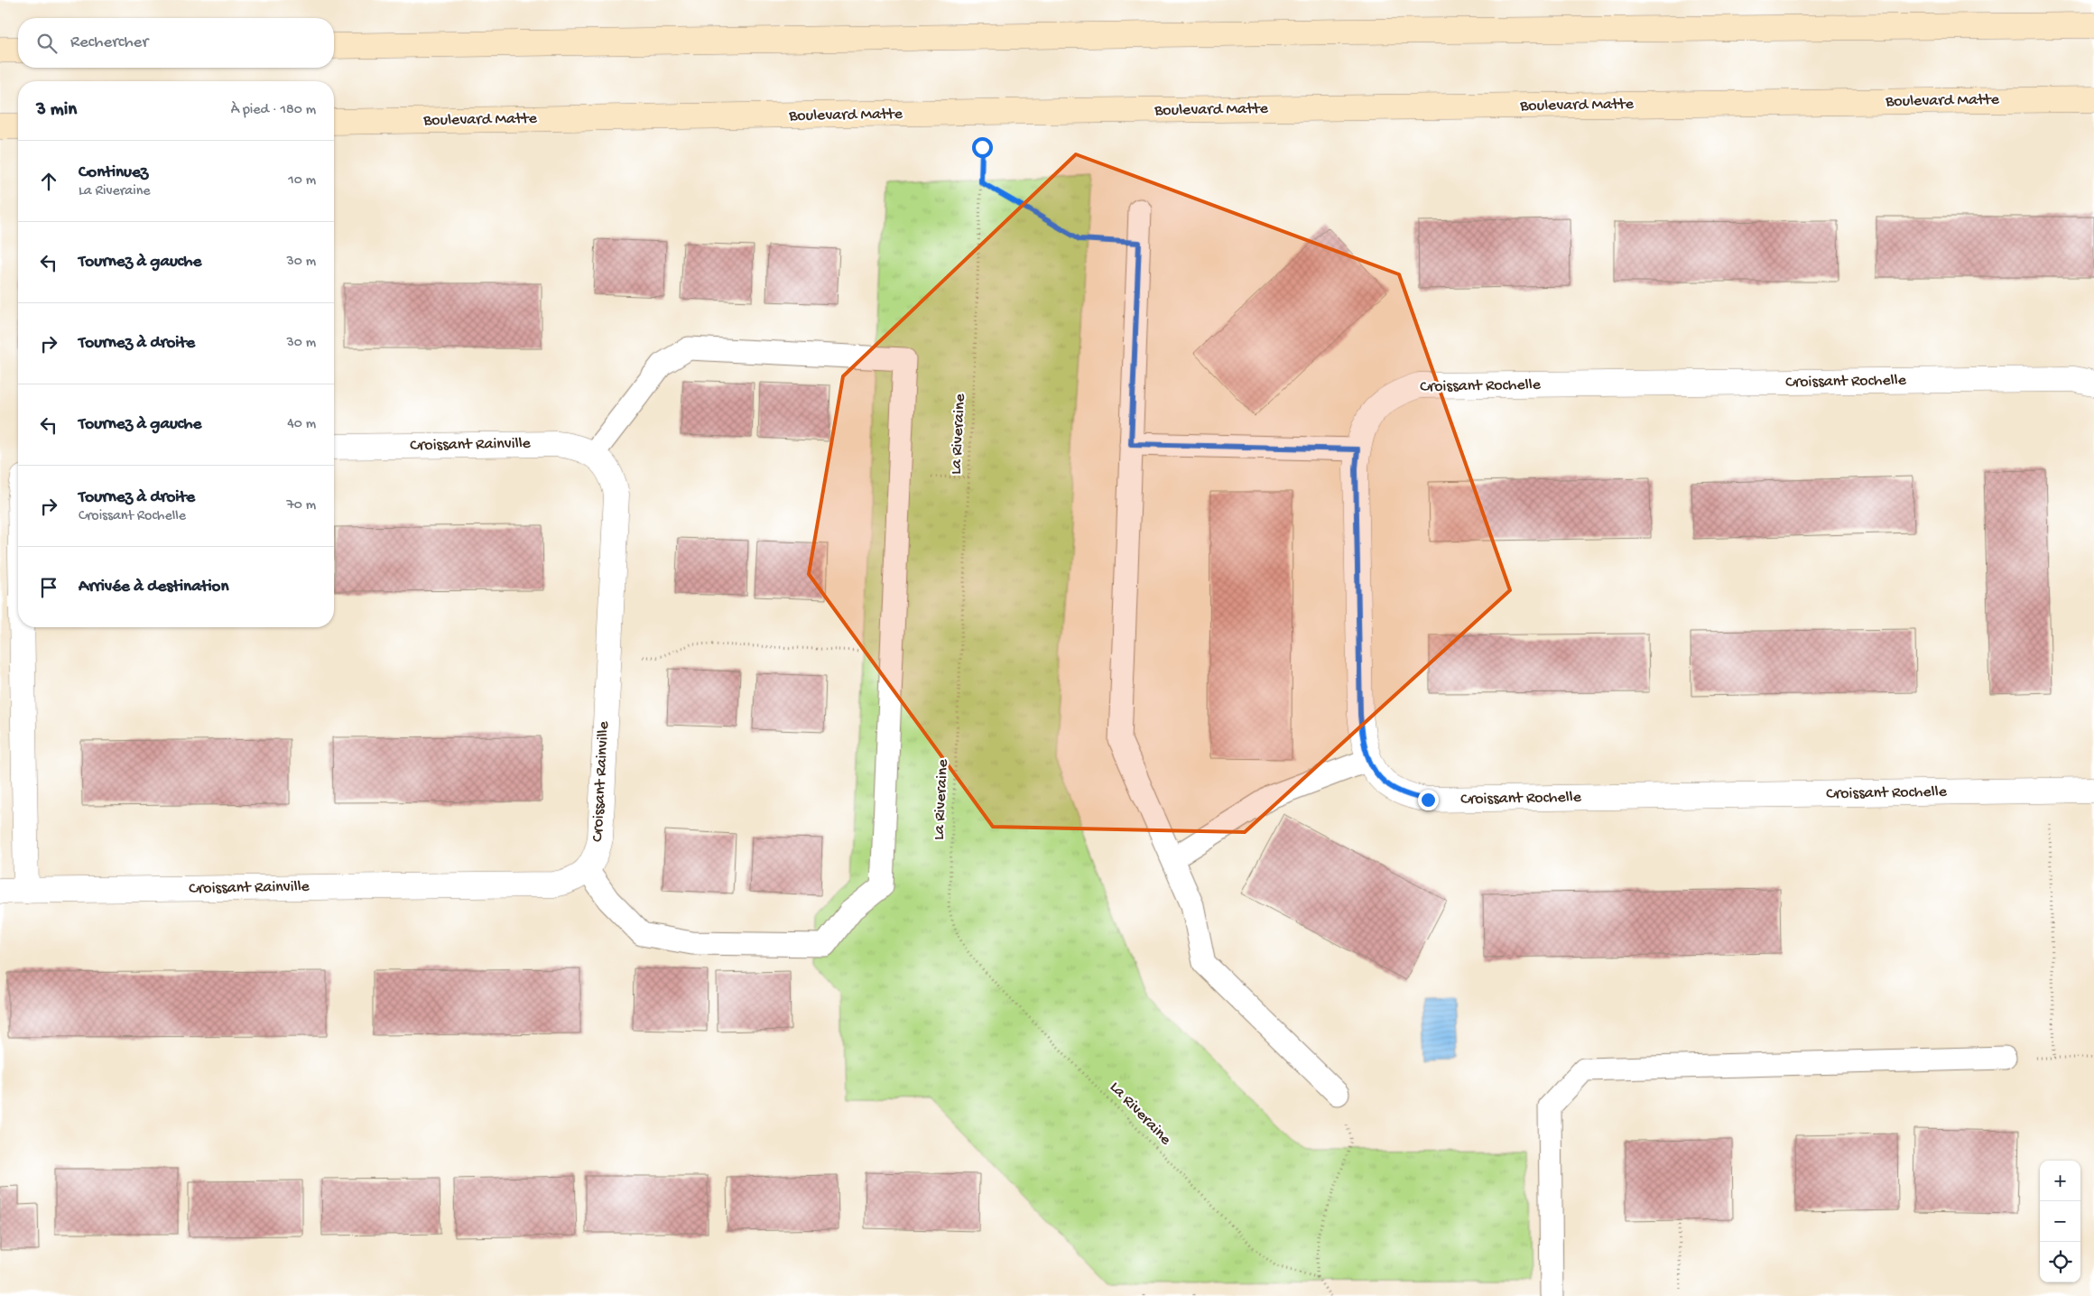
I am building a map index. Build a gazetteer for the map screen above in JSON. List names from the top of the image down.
{
  "streets": {
    "main road": ["Boulevard Matte"],
    "street": ["Croissant Rochelle", "Croissant Rainville"],
    "path": ["La Riveraine"]
  },
  "page": {
    "search": "Rechercher",
    "heading": ["3 min", "À pied · 180 m"],
    "list": [
      ["Continuez", "La Riveraine", "10 m"],
      ["Tournez à gauche", "30 m"],
      ["Tournez à droite", "30 m"],
      ["Tournez à gauche", "40 m"],
      ["Tournez à droite", "Croissant Rochelle", "70 m"],
      "Arrivée à destination"
    ],
    "map_buttons": ["+", "−"]
  }
}
